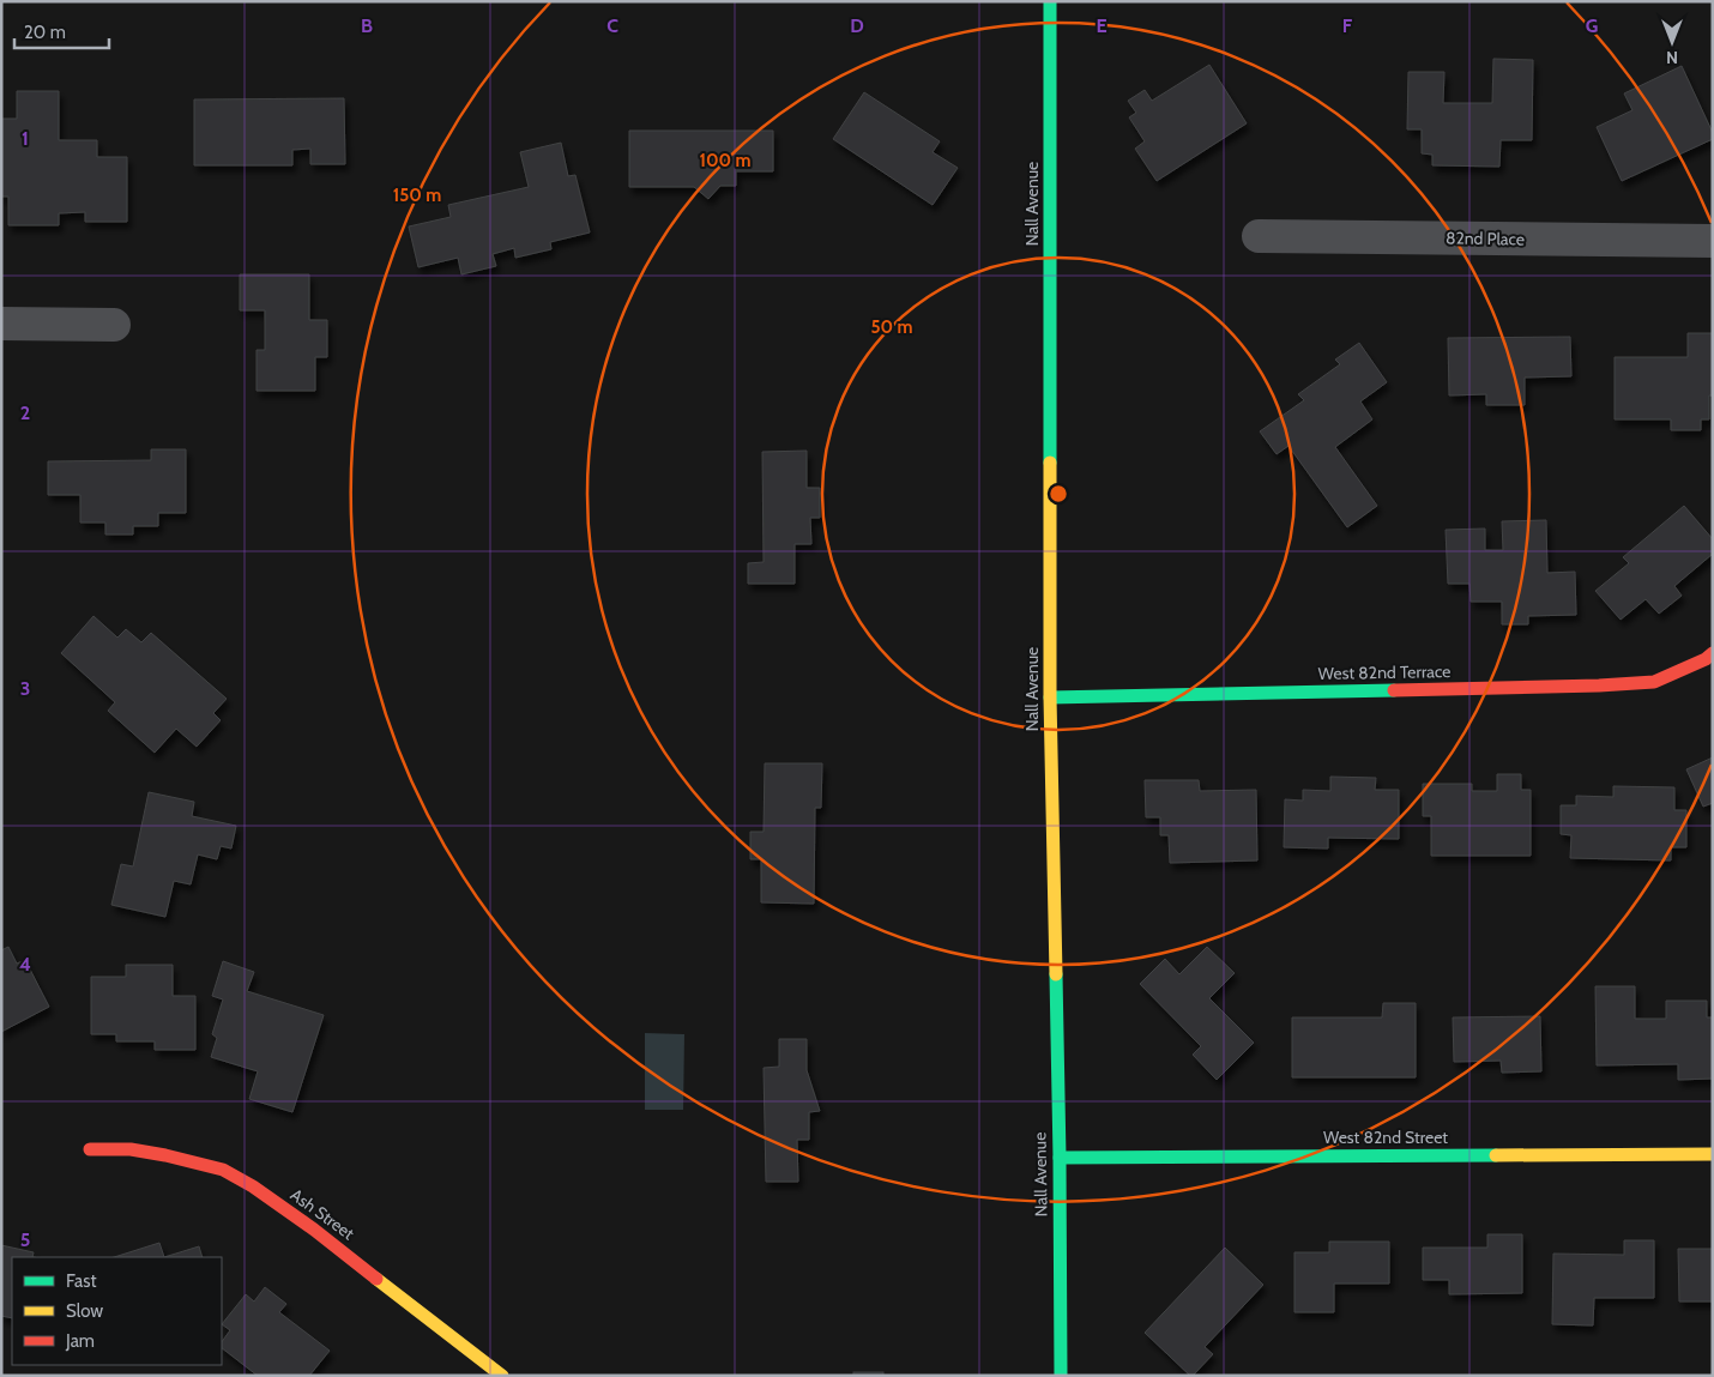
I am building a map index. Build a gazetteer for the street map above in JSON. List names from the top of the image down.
{
  "streets": {
    "street": [
      "Nall Avenue",
      "82nd Place",
      "West 82nd Terrace",
      "West 82nd Street",
      "Ash Street"
    ]
  },
  "crossings": [
    ["Nall Avenue", "West 82nd Terrace"],
    ["Nall Avenue", "West 82nd Street"]
  ],
  "legend": ["Fast", "Slow", "Jam"],
  "scale_bar": "20 m",
  "north": "bottom",
  "grid": {
    "columns": [
      "B",
      "C",
      "D",
      "E",
      "F",
      "G"
    ],
    "rows": [
      "1",
      "2",
      "3",
      "4",
      "5"
    ]
  },
  "rings": ["100 m", "150 m", "50 m"]
}
